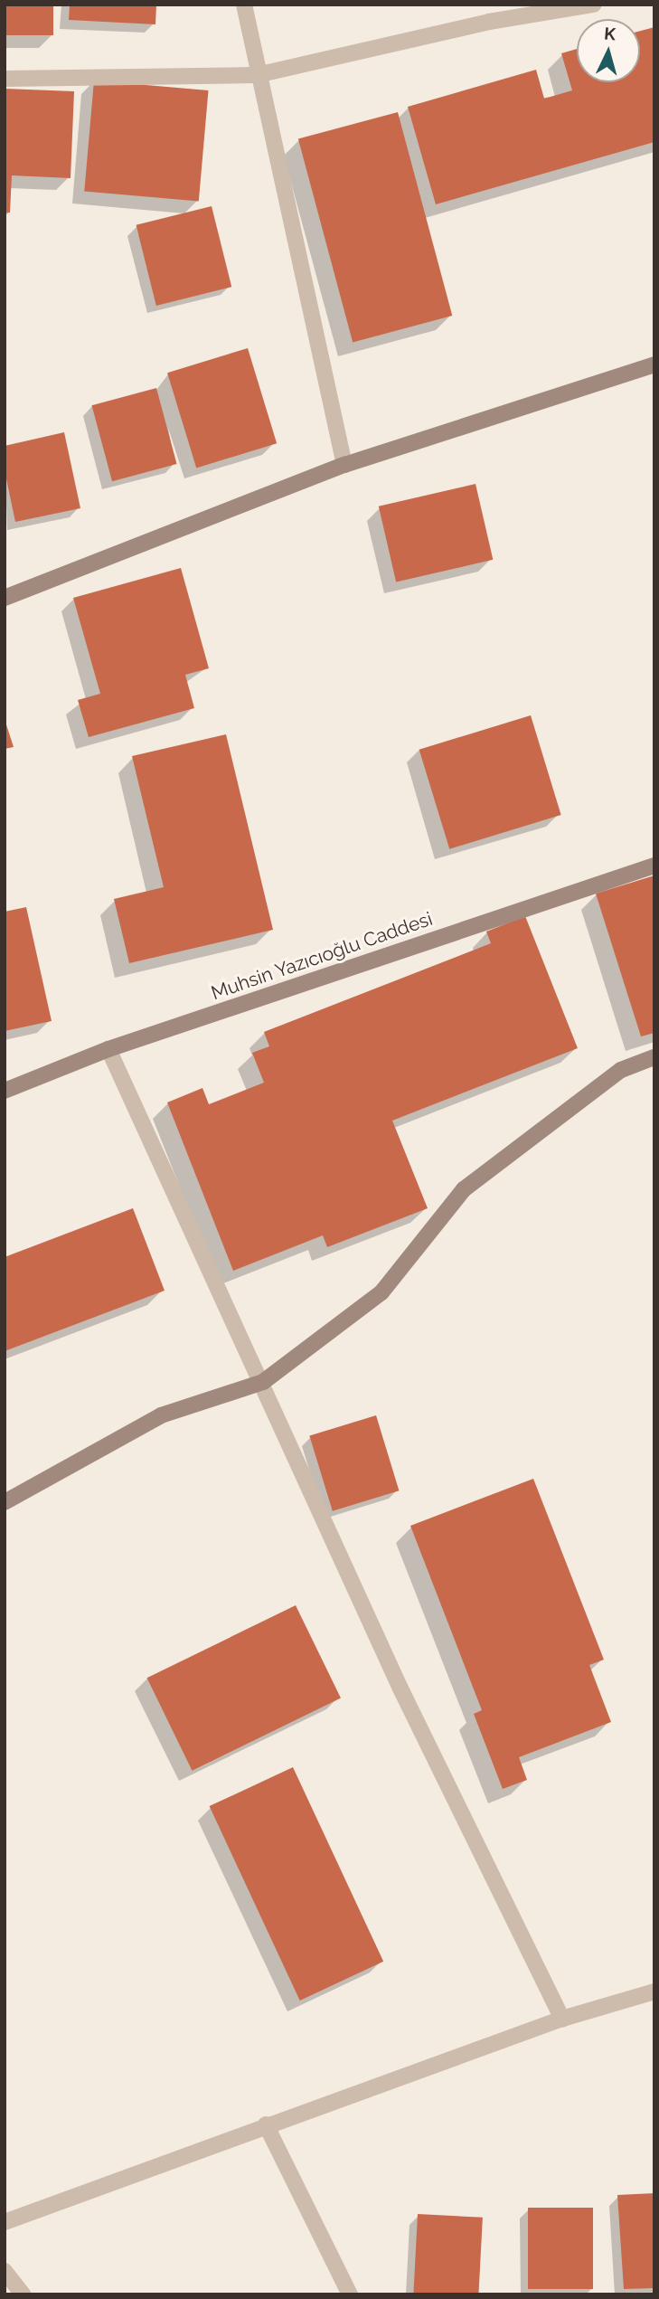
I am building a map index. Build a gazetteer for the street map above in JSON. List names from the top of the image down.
{
  "streets": {
    "street": ["Muhsin Yazıcıoğlu Caddesi"]
  },
  "north": "top"
}
